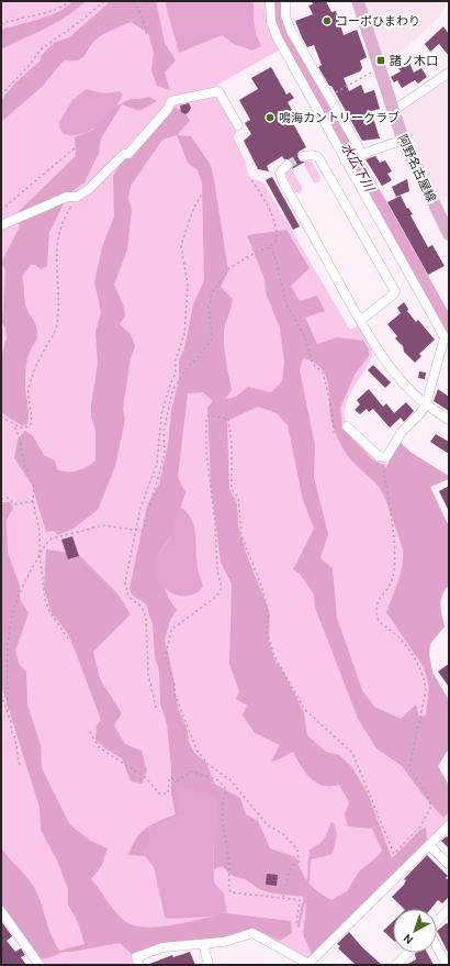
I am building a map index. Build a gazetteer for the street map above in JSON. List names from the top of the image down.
{
  "streets": {
    "main road": ["阿野名古屋線"]
  },
  "water": ["水広下川"],
  "places": {
    "other": ["コーポひまわり", "鳴海カントリークラブ"],
    "transit": ["諸ノ木口"]
  },
  "north": "bottom left"
}
